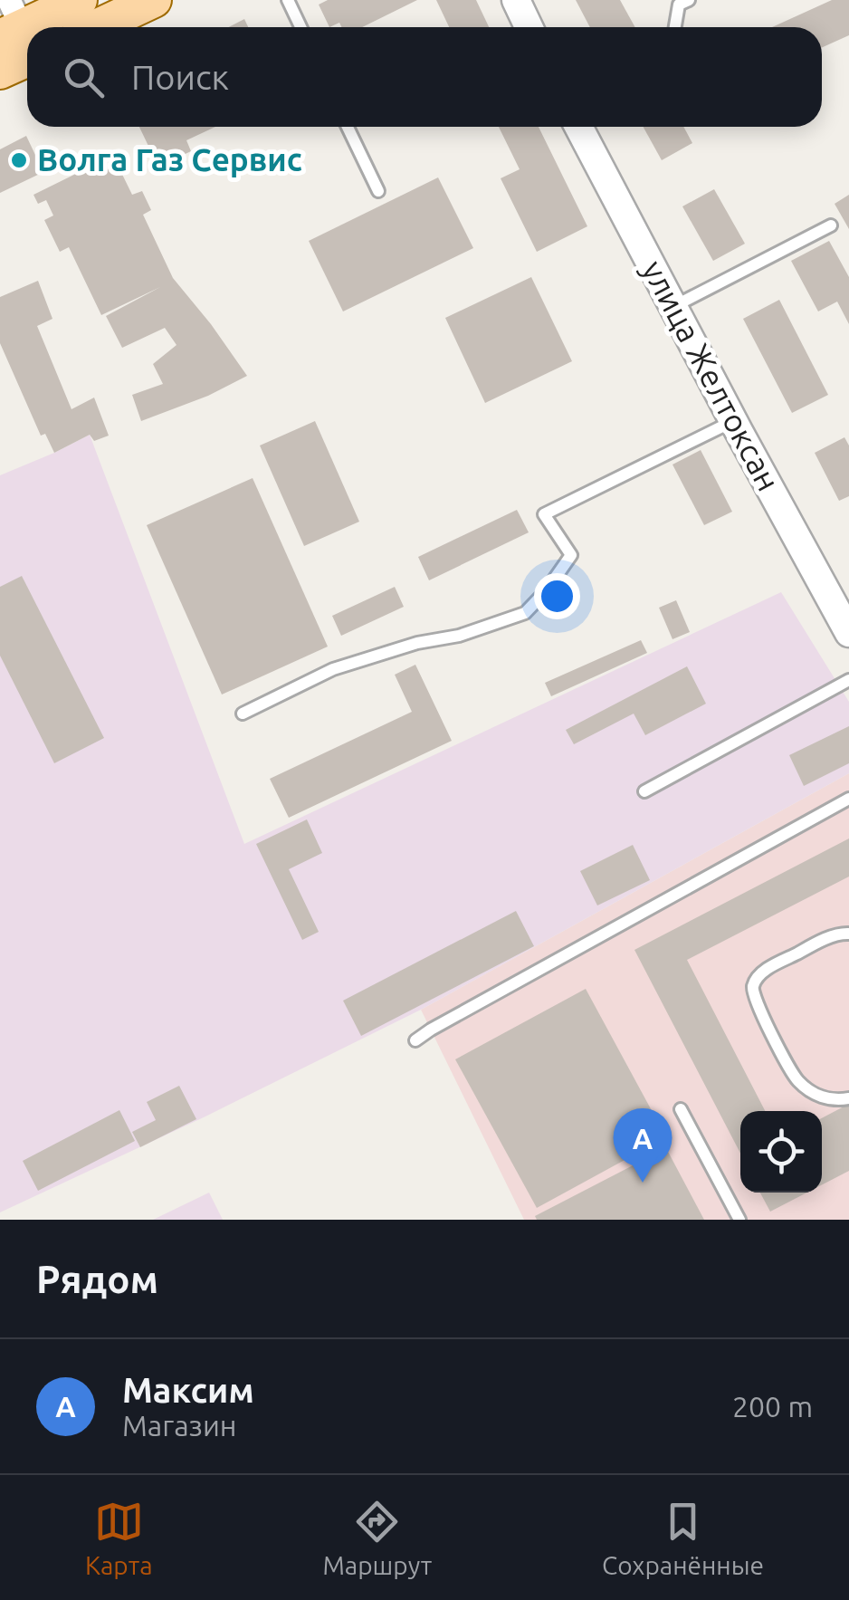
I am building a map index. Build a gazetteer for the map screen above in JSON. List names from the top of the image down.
{
  "streets": {
    "street": ["улица Желтоксан"]
  },
  "places": ["Волга Газ Сервис"],
  "page": {
    "search": "Поиск",
    "pins": "A",
    "heading": "Рядом",
    "list": [
      {
        "mark": "A",
        "name": "Максим",
        "note": "Магазин",
        "value": "200 m"
      }
    ],
    "nav": ["Карта", "Маршрут", "Сохранённые"]
  }
}
